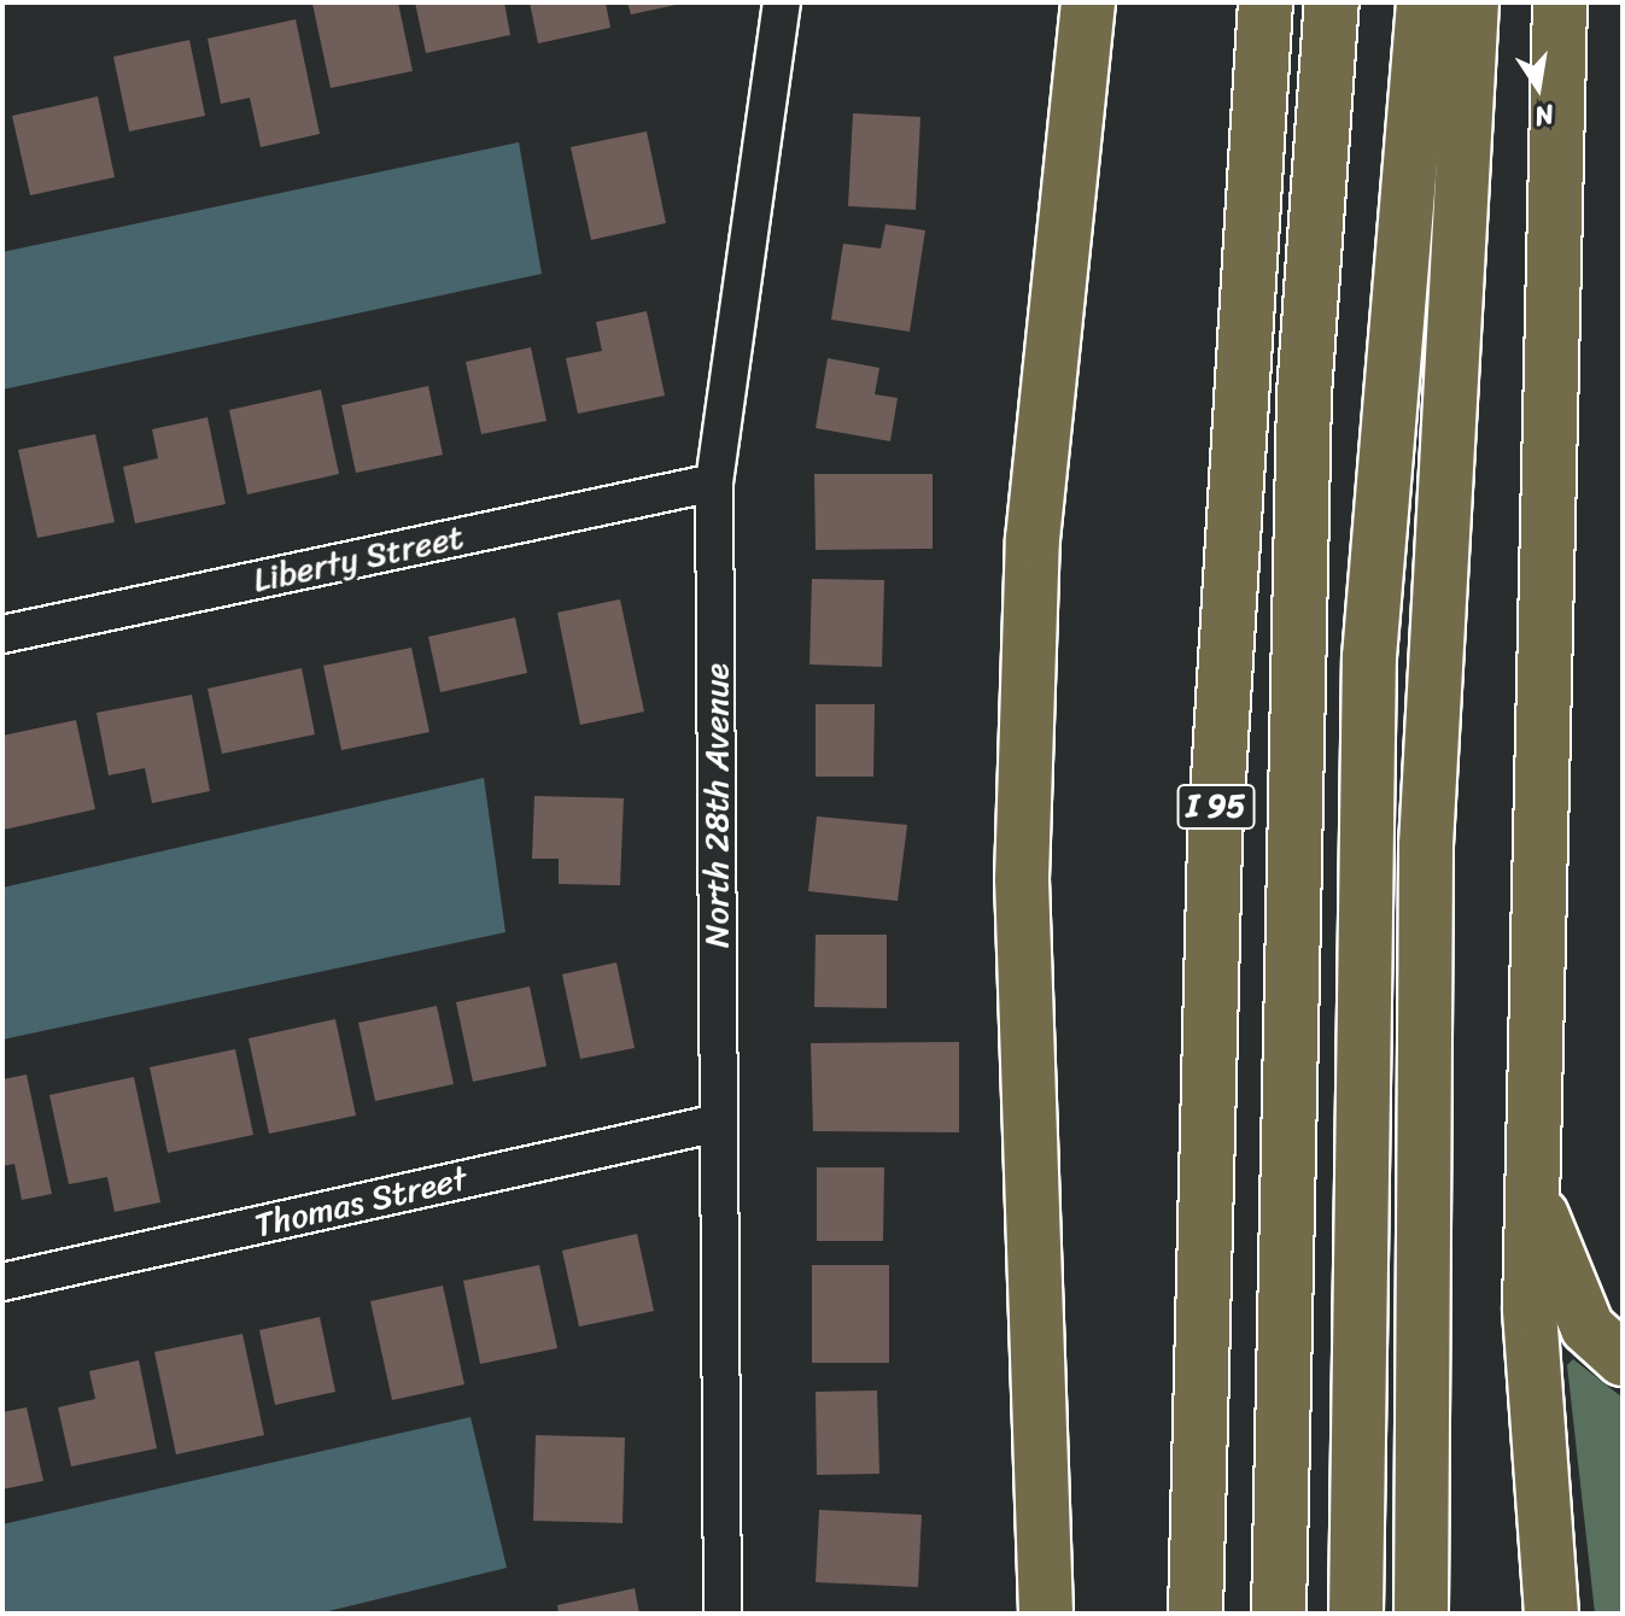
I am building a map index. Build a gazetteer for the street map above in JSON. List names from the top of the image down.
{
  "streets": {
    "highway": ["I 95"],
    "street": ["Liberty Street", "North 28th Avenue", "Thomas Street"]
  },
  "crossings": [
    ["Liberty Street", "North 28th Avenue"],
    ["North 28th Avenue", "Thomas Street"]
  ],
  "north": "bottom"
}
